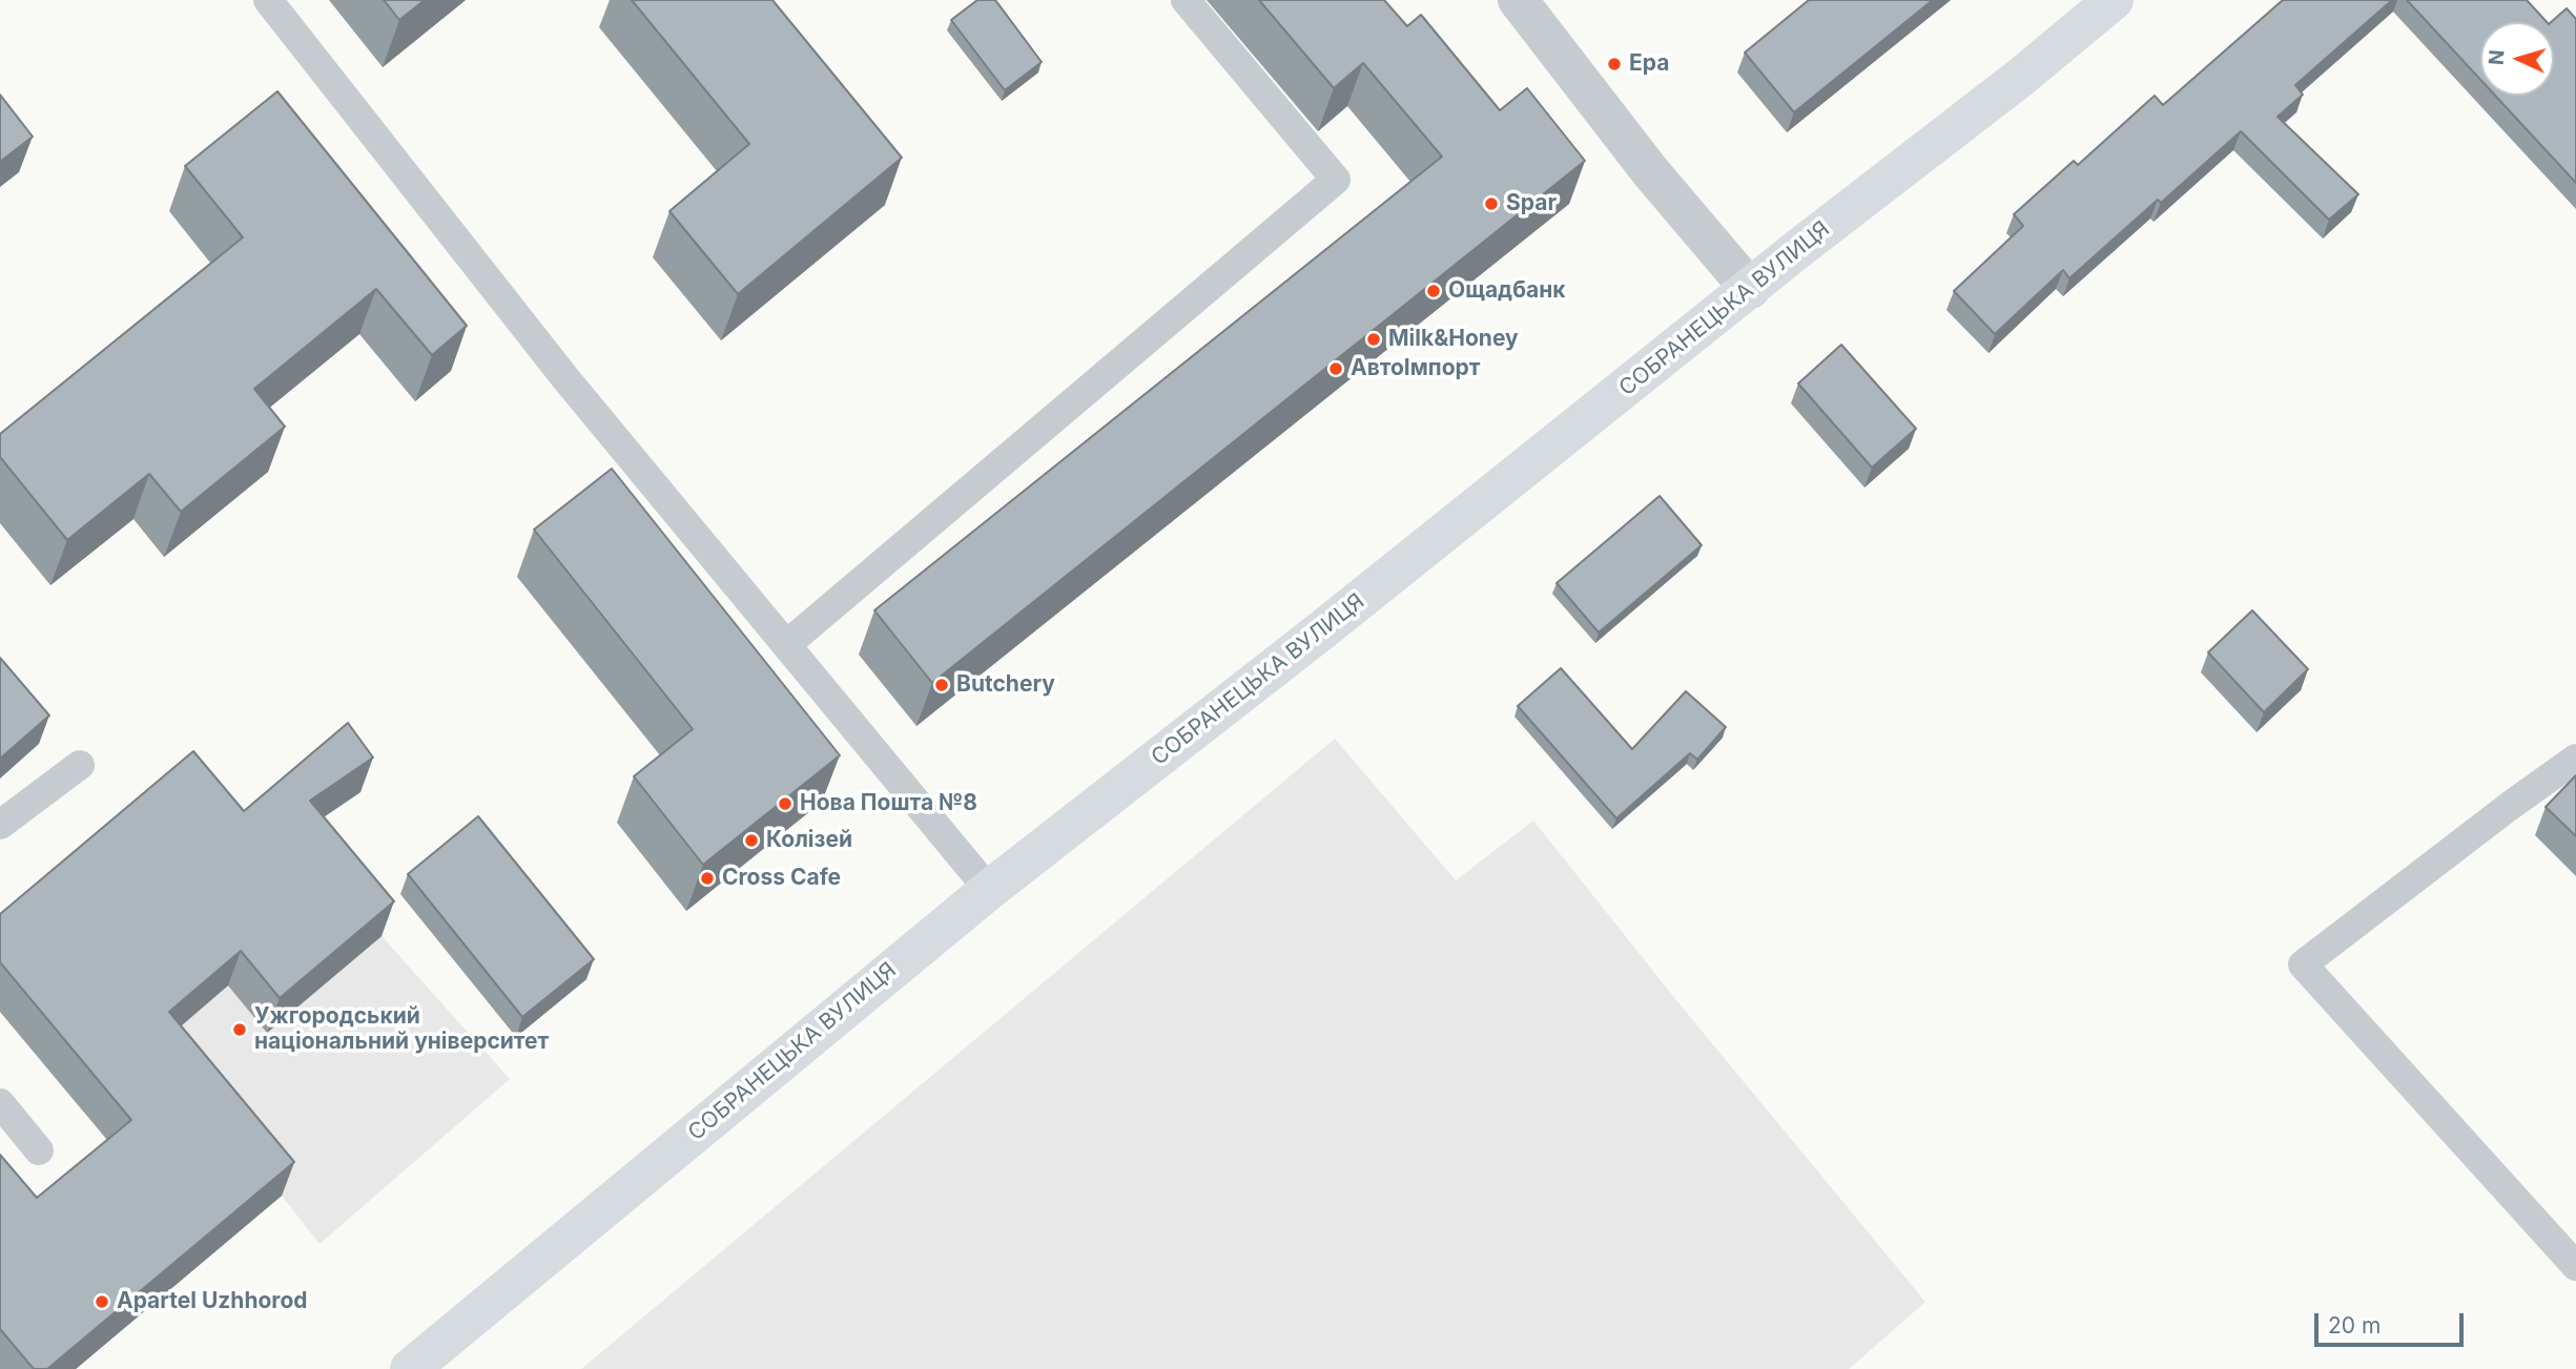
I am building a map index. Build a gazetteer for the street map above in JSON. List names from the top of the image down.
{
  "streets": {
    "main road": ["СОБРАНЕЦЬКА ВУЛИЦЯ"]
  },
  "places": [
    "Ера",
    "Spar",
    "Ощадбанк",
    "Milk&Honey",
    "АвтоІмпорт",
    "Butchery",
    "Нова Пошта №8",
    "Колізей",
    "Cross Cafe",
    "Ужгородський національний університет",
    "Apartel Uzhhorod"
  ],
  "scale_bar": "20 m",
  "north": "left"
}
